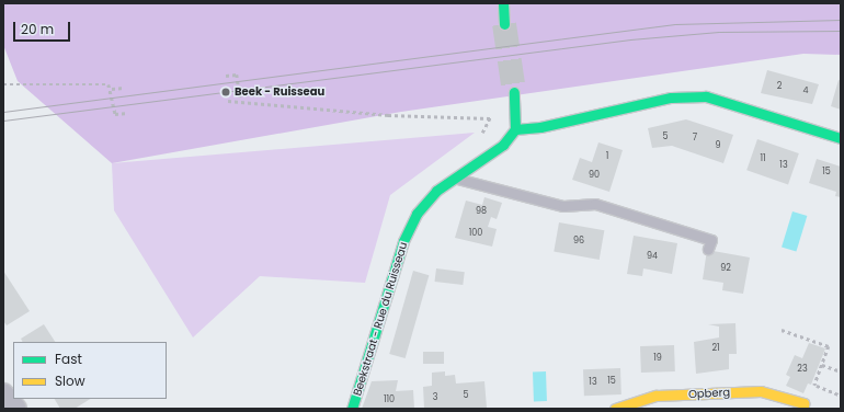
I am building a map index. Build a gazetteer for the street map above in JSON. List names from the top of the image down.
{
  "streets": {
    "street": ["Beekstraat - Rue du Ruisseau", "Opberg"]
  },
  "places": ["Beek - Ruisseau"],
  "house_numbers": [
    "2",
    "4",
    "5",
    "7",
    "9",
    "1",
    "11",
    "13",
    "15",
    "90",
    "98",
    "100",
    "96",
    "94",
    "92",
    "21",
    "19",
    "23",
    "15",
    "13",
    "5",
    "3",
    "110"
  ],
  "legend": ["Fast", "Slow"],
  "scale_bar": "20 m"
}
